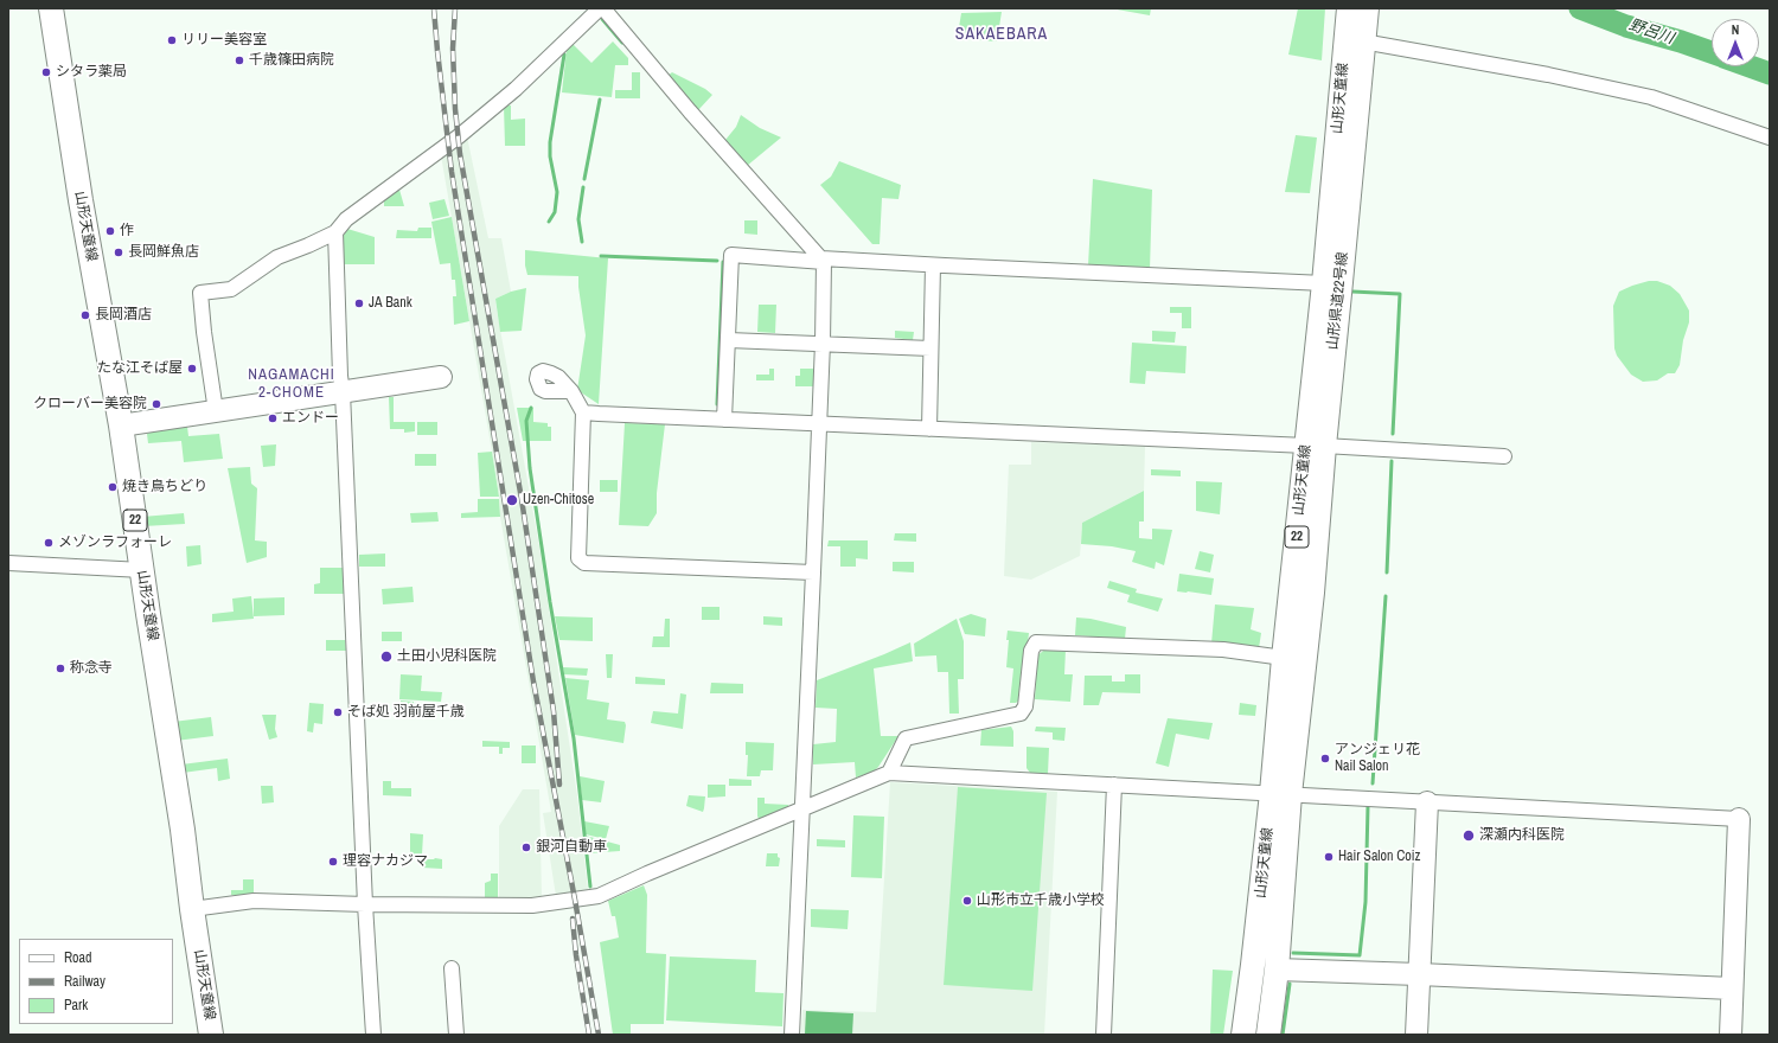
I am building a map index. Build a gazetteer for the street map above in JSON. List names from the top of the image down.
{
  "streets": {
    "main road": ["山形天童線", "山形県道22号線", "22"]
  },
  "crossings": [
    ["山形天童線", "山形県道22号線"]
  ],
  "districts": ["SAKAEBARA", "NAGAMACHI 2-CHOME"],
  "water": ["野呂川"],
  "places": [
    "リリー美容室",
    "千歳篠田病院",
    "シタラ薬局",
    "作",
    "長岡鮮魚店",
    "JA Bank",
    "長岡酒店",
    "たな江そば屋",
    "クローバー美容院",
    "エンドー",
    "焼き鳥ちどり",
    "Uzen-Chitose",
    "メゾンラフォーレ",
    "土田小児科医院",
    "称念寺",
    "そば処 羽前屋千歳",
    "アンジェリ花 Nail Salon",
    "深瀬内科医院",
    "銀河自動車",
    "Hair Salon Coiz",
    "理容ナカジマ",
    "山形市立千歳小学校"
  ],
  "legend": ["Road", "Railway", "Park"],
  "north": "top"
}
